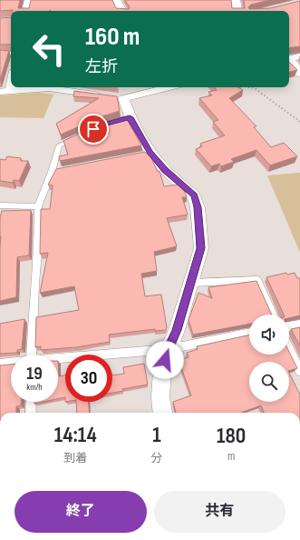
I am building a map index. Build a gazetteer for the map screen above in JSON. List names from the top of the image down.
{
  "page": {
    "turn": ["160 m", "左折"],
    "speed": "19 km/h",
    "limit": "30",
    "eta": [
      "14:14",
      "到着",
      "1",
      "分",
      "180",
      "m"
    ],
    "buttons": ["終了", "共有"]
  }
}
